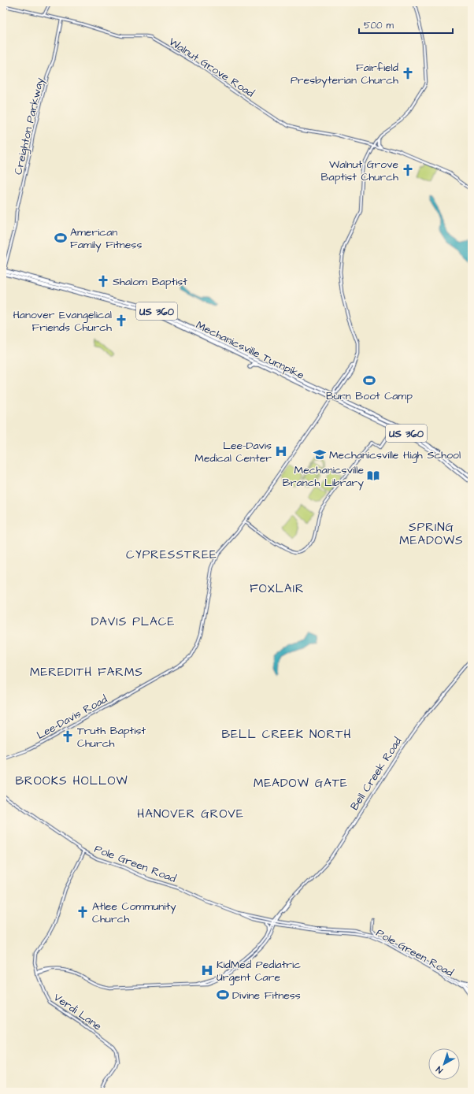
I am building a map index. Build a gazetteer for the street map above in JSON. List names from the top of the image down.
{
  "streets": {
    "highway": ["US 360", "Mechanicsville Turnpike"],
    "main road": [
      "Walnut Grove Road",
      "Creighton Parkway",
      "Lee-Davis Road",
      "Bell Creek Road",
      "Pole Green Road",
      "Verdi Lane"
    ]
  },
  "crossings": [
    ["Walnut Grove Road", "Creighton Parkway"],
    ["Walnut Grove Road", "Lee-Davis Road"],
    ["Creighton Parkway", "Mechanicsville Turnpike"],
    ["Mechanicsville Turnpike", "Lee-Davis Road"],
    ["Bell Creek Road", "Pole Green Road"],
    ["Bell Creek Road", "Verdi Lane"],
    ["Pole Green Road", "Verdi Lane"]
  ],
  "districts": [
    "SPRING MEADOWS",
    "CYPRESSTREE",
    "FOXLAIR",
    "DAVIS PLACE",
    "MEREDITH FARMS",
    "BELL CREEK NORTH",
    "BROOKS HOLLOW",
    "MEADOW GATE",
    "HANOVER GROVE"
  ],
  "places": {
    "church": [
      "Fairfield Presbyterian Church",
      "Walnut Grove Baptist Church",
      "Shalom Baptist",
      "Hanover Evangelical Friends Church",
      "Truth Baptist Church",
      "Atlee Community Church"
    ],
    "sports": ["American Family Fitness", "Burn Boot Camp", "Divine Fitness"],
    "hospital": ["Lee-Davis Medical Center", "KidMed Pediatric Urgent Care"],
    "school or university": ["Mechanicsville High School"],
    "library": ["Mechanicsville Branch Library"]
  },
  "scale_bar": "500 m",
  "north": "bottom left"
}
